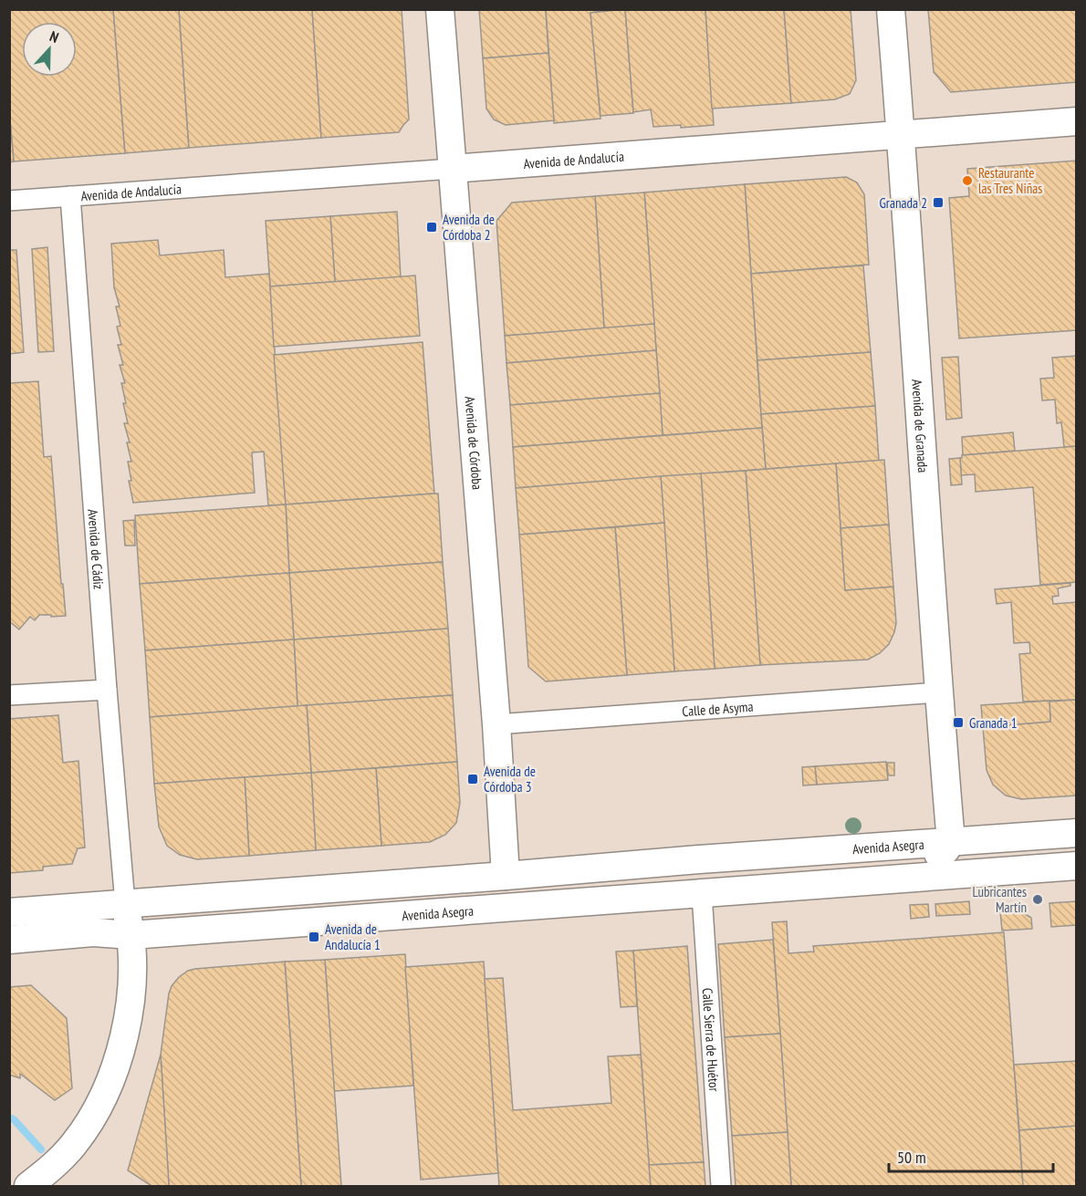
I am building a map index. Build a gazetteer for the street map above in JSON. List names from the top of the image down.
{
  "streets": {
    "street": [
      "Avenida de Andalucía",
      "Avenida de Granada",
      "Avenida de Córdoba",
      "Avenida de Cádiz",
      "Calle de Asyma",
      "Avenida Asegra",
      "Calle Sierra de Huétor"
    ]
  },
  "crossings": [
    ["Avenida de Andalucía", "Avenida de Granada"],
    ["Avenida de Andalucía", "Avenida de Córdoba"],
    ["Avenida de Andalucía", "Avenida de Cádiz"],
    ["Avenida de Granada", "Calle de Asyma"],
    ["Avenida de Granada", "Avenida Asegra"],
    ["Avenida de Córdoba", "Calle de Asyma"],
    ["Avenida de Córdoba", "Avenida Asegra"],
    ["Avenida de Cádiz", "Avenida Asegra"],
    ["Avenida Asegra", "Calle Sierra de Huétor"]
  ],
  "places": {
    "other": ["Restaurante las Tres Niñas", "Lubricantes Martín"],
    "transit": [
      "Granada 2",
      "Avenida de Córdoba 2",
      "Granada 1",
      "Avenida de Córdoba 3",
      "Avenida de Andalucía 1"
    ]
  },
  "scale_bar": "50 m",
  "north": "top"
}
